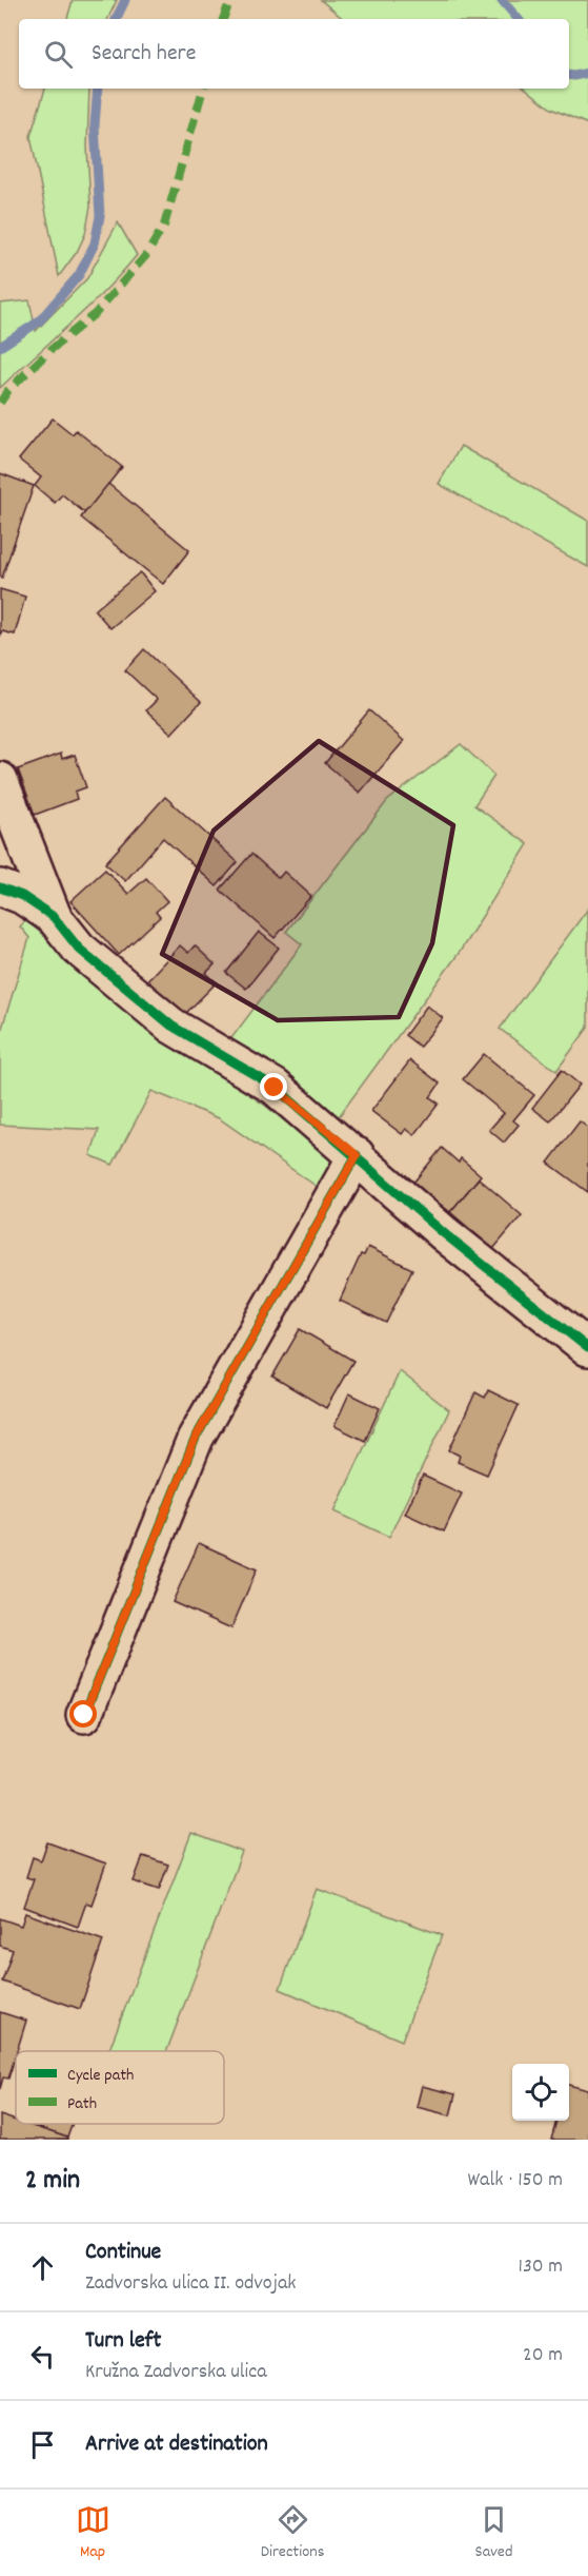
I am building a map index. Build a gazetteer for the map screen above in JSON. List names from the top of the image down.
{
  "legend": ["Cycle path", "Path"],
  "page": {
    "search": "Search here",
    "heading": ["2 min", "Walk · 150 m"],
    "list": [
      ["Continue", "Zadvorska ulica II. odvojak", "130 m"],
      ["Turn left", "Kružna Zadvorska ulica", "20 m"],
      "Arrive at destination"
    ],
    "nav": ["Map", "Directions", "Saved"]
  }
}
